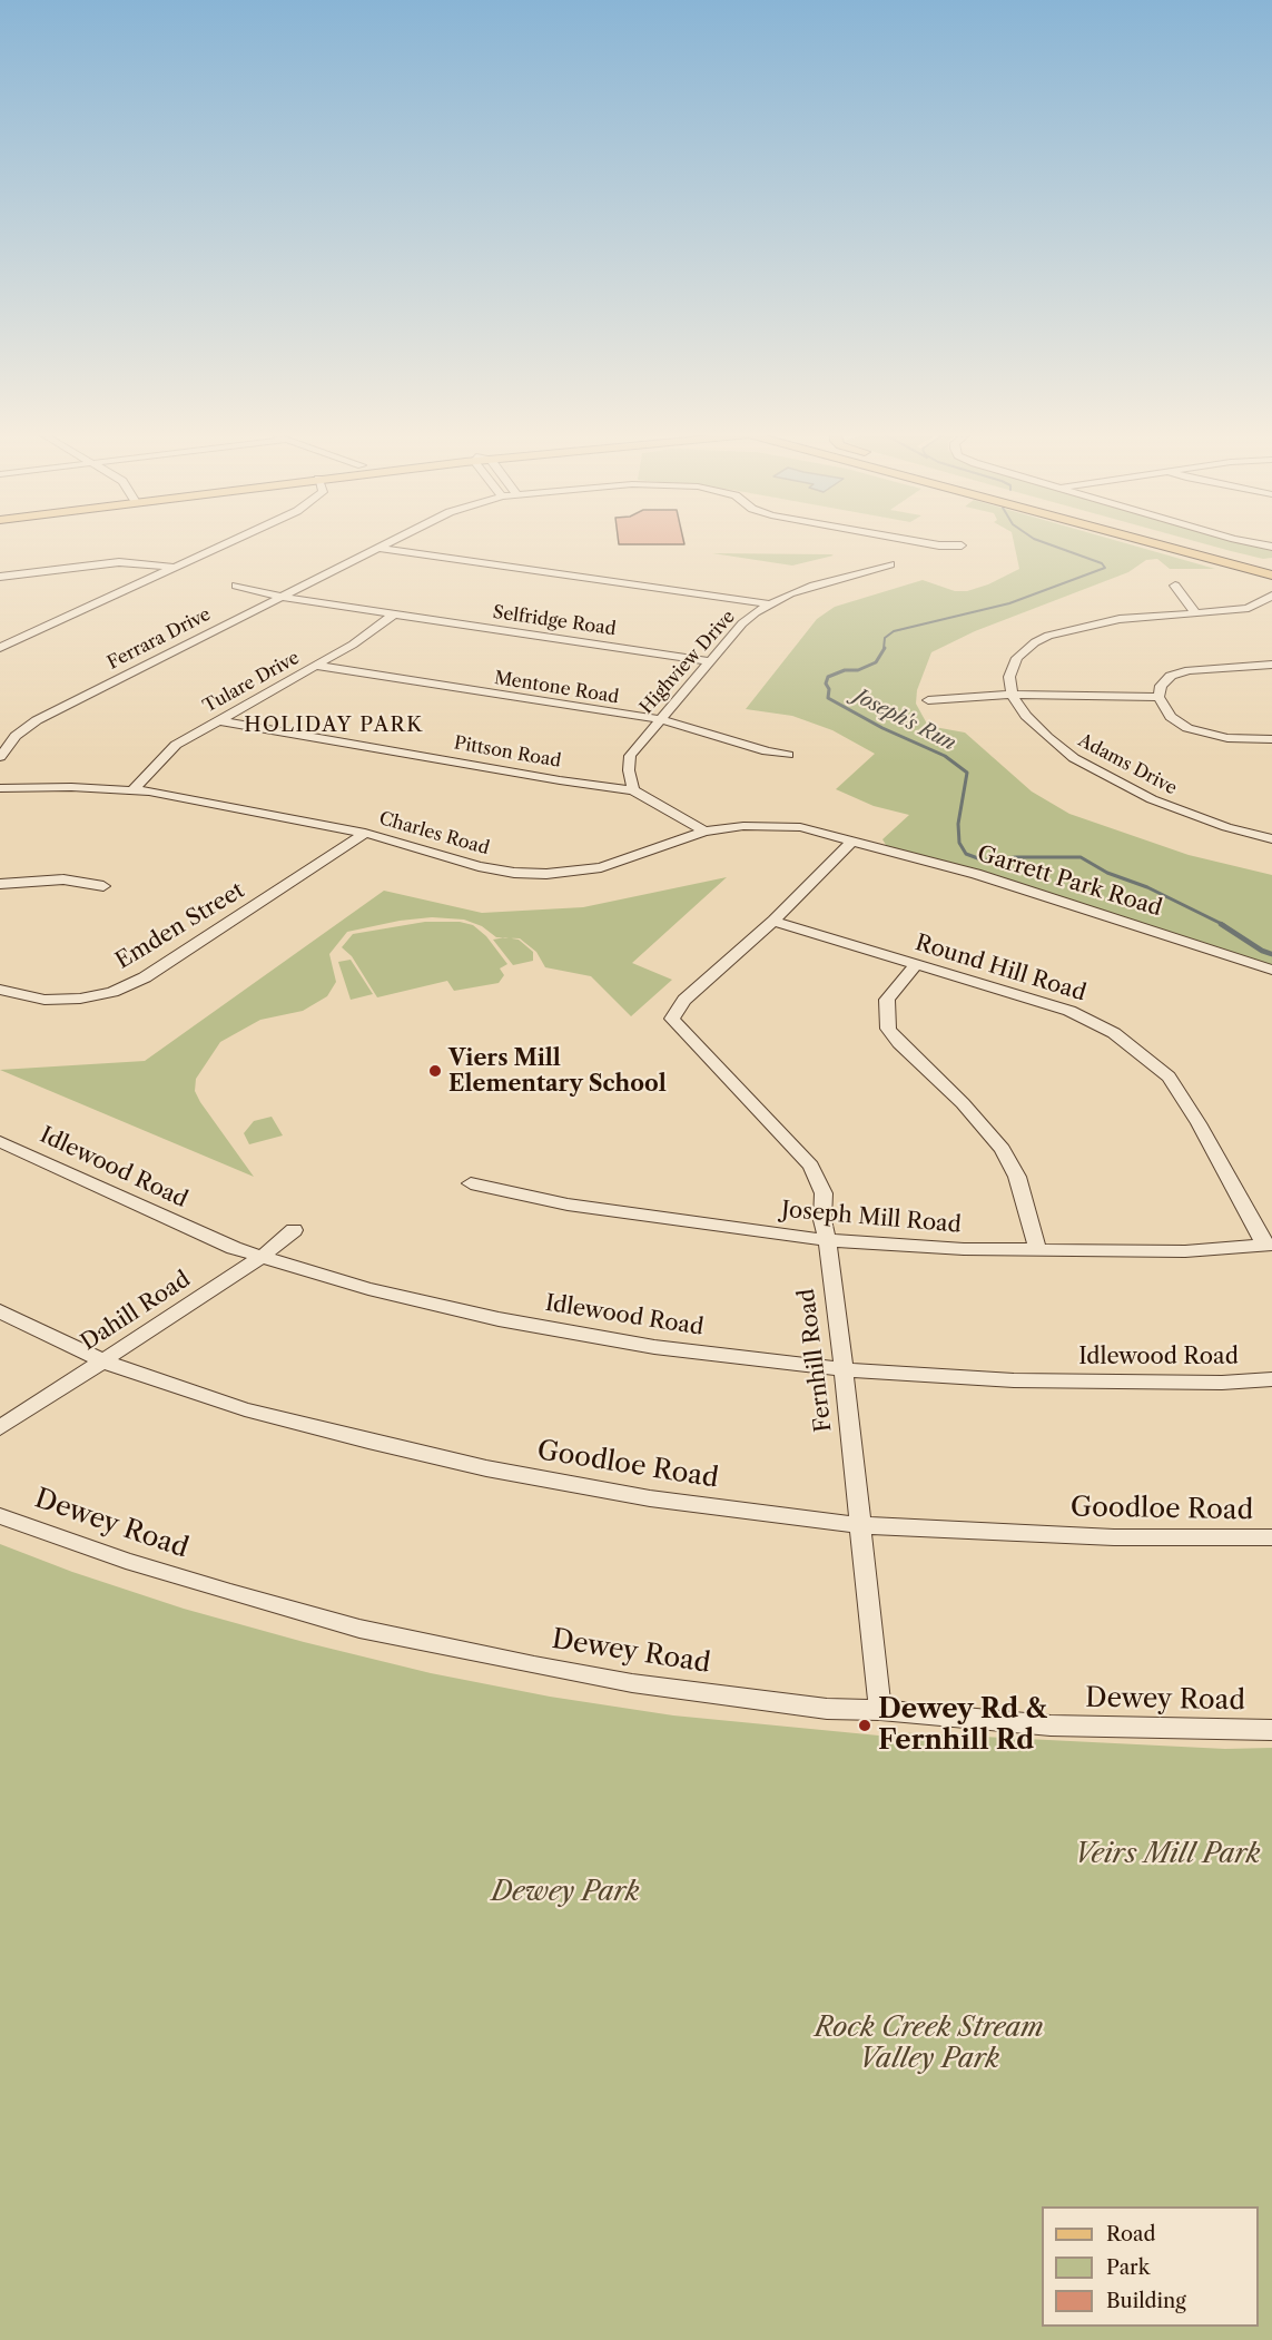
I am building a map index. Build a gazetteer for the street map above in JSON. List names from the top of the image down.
{
  "streets": {
    "street": [
      "Selfridge Road",
      "Ferrara Drive",
      "Highview Drive",
      "Tulare Drive",
      "Mentone Road",
      "Pittson Road",
      "Adams Drive",
      "Charles Road",
      "Garrett Park Road",
      "Emden Street",
      "Round Hill Road",
      "Idlewood Road",
      "Joseph Mill Road",
      "Dahill Road",
      "Fernhill Road",
      "Goodloe Road",
      "Dewey Road"
    ]
  },
  "crossings": [
    ["Selfridge Road", "Ferrara Drive"],
    ["Selfridge Road", "Highview Drive"],
    ["Selfridge Road", "Tulare Drive"],
    ["Highview Drive", "Mentone Road"],
    ["Highview Drive", "Pittson Road"],
    ["Tulare Drive", "Mentone Road"],
    ["Tulare Drive", "Pittson Road"],
    ["Tulare Drive", "Charles Road"],
    ["Charles Road", "Garrett Park Road"],
    ["Charles Road", "Emden Street"],
    ["Round Hill Road", "Joseph Mill Road"],
    ["Round Hill Road", "Fernhill Road"],
    ["Idlewood Road", "Dahill Road"],
    ["Idlewood Road", "Fernhill Road"],
    ["Joseph Mill Road", "Fernhill Road"],
    ["Dahill Road", "Goodloe Road"],
    ["Fernhill Road", "Goodloe Road"],
    ["Fernhill Road", "Dewey Road"]
  ],
  "districts": ["HOLIDAY PARK"],
  "water": ["Joseph's Run"],
  "parks": ["Veirs Mill Park", "Dewey Park", "Rock Creek Stream Valley Park"],
  "places": ["Viers Mill Elementary School", "Dewey Rd & Fernhill Rd"],
  "legend": ["Road", "Park", "Building"]
}
